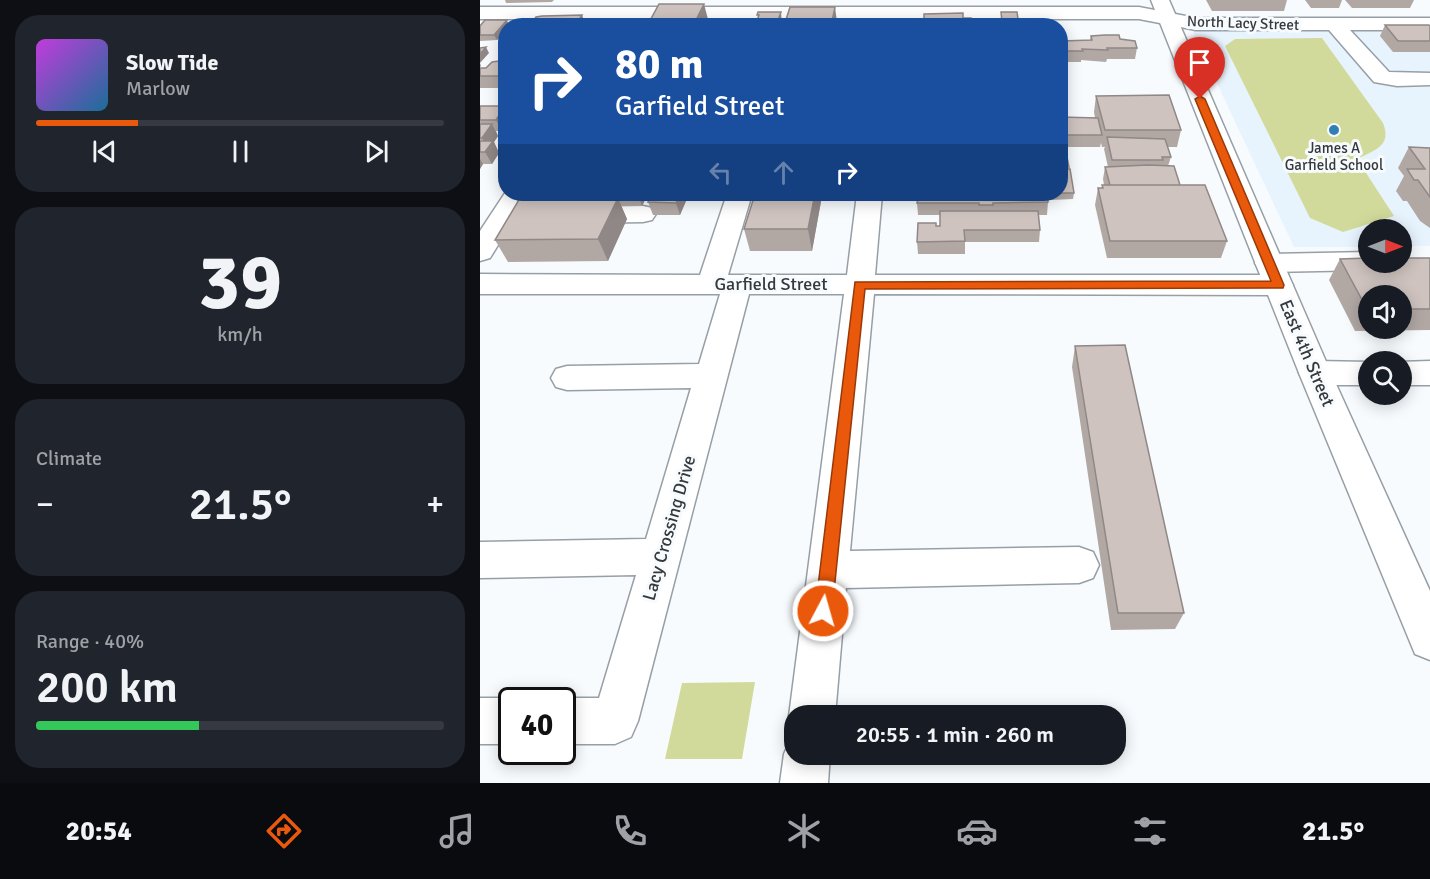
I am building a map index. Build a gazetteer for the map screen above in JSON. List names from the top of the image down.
{
  "streets": {
    "street": [
      "North Lacy Street",
      "Garfield Street",
      "East 4th Street",
      "Lacy Crossing Drive"
    ]
  },
  "crossings": [
    ["North Lacy Street", "East 4th Street"],
    ["Garfield Street", "East 4th Street"],
    ["Garfield Street", "Lacy Crossing Drive"]
  ],
  "places": ["James A Garfield School"],
  "north": "right",
  "page": {
    "turn": ["80 m", "Garfield Street"],
    "song": ["Slow Tide", "Marlow"],
    "tile": [
      ["39", "km/h"],
      "Climate",
      ["Range · 40%", "200 km"]
    ],
    "heat": ["−", "21.5°", "+"],
    "limit": "40",
    "trip": "20:55 · 1 min · 260 m",
    "tabs": ["20:54", "21.5°"]
  }
}
